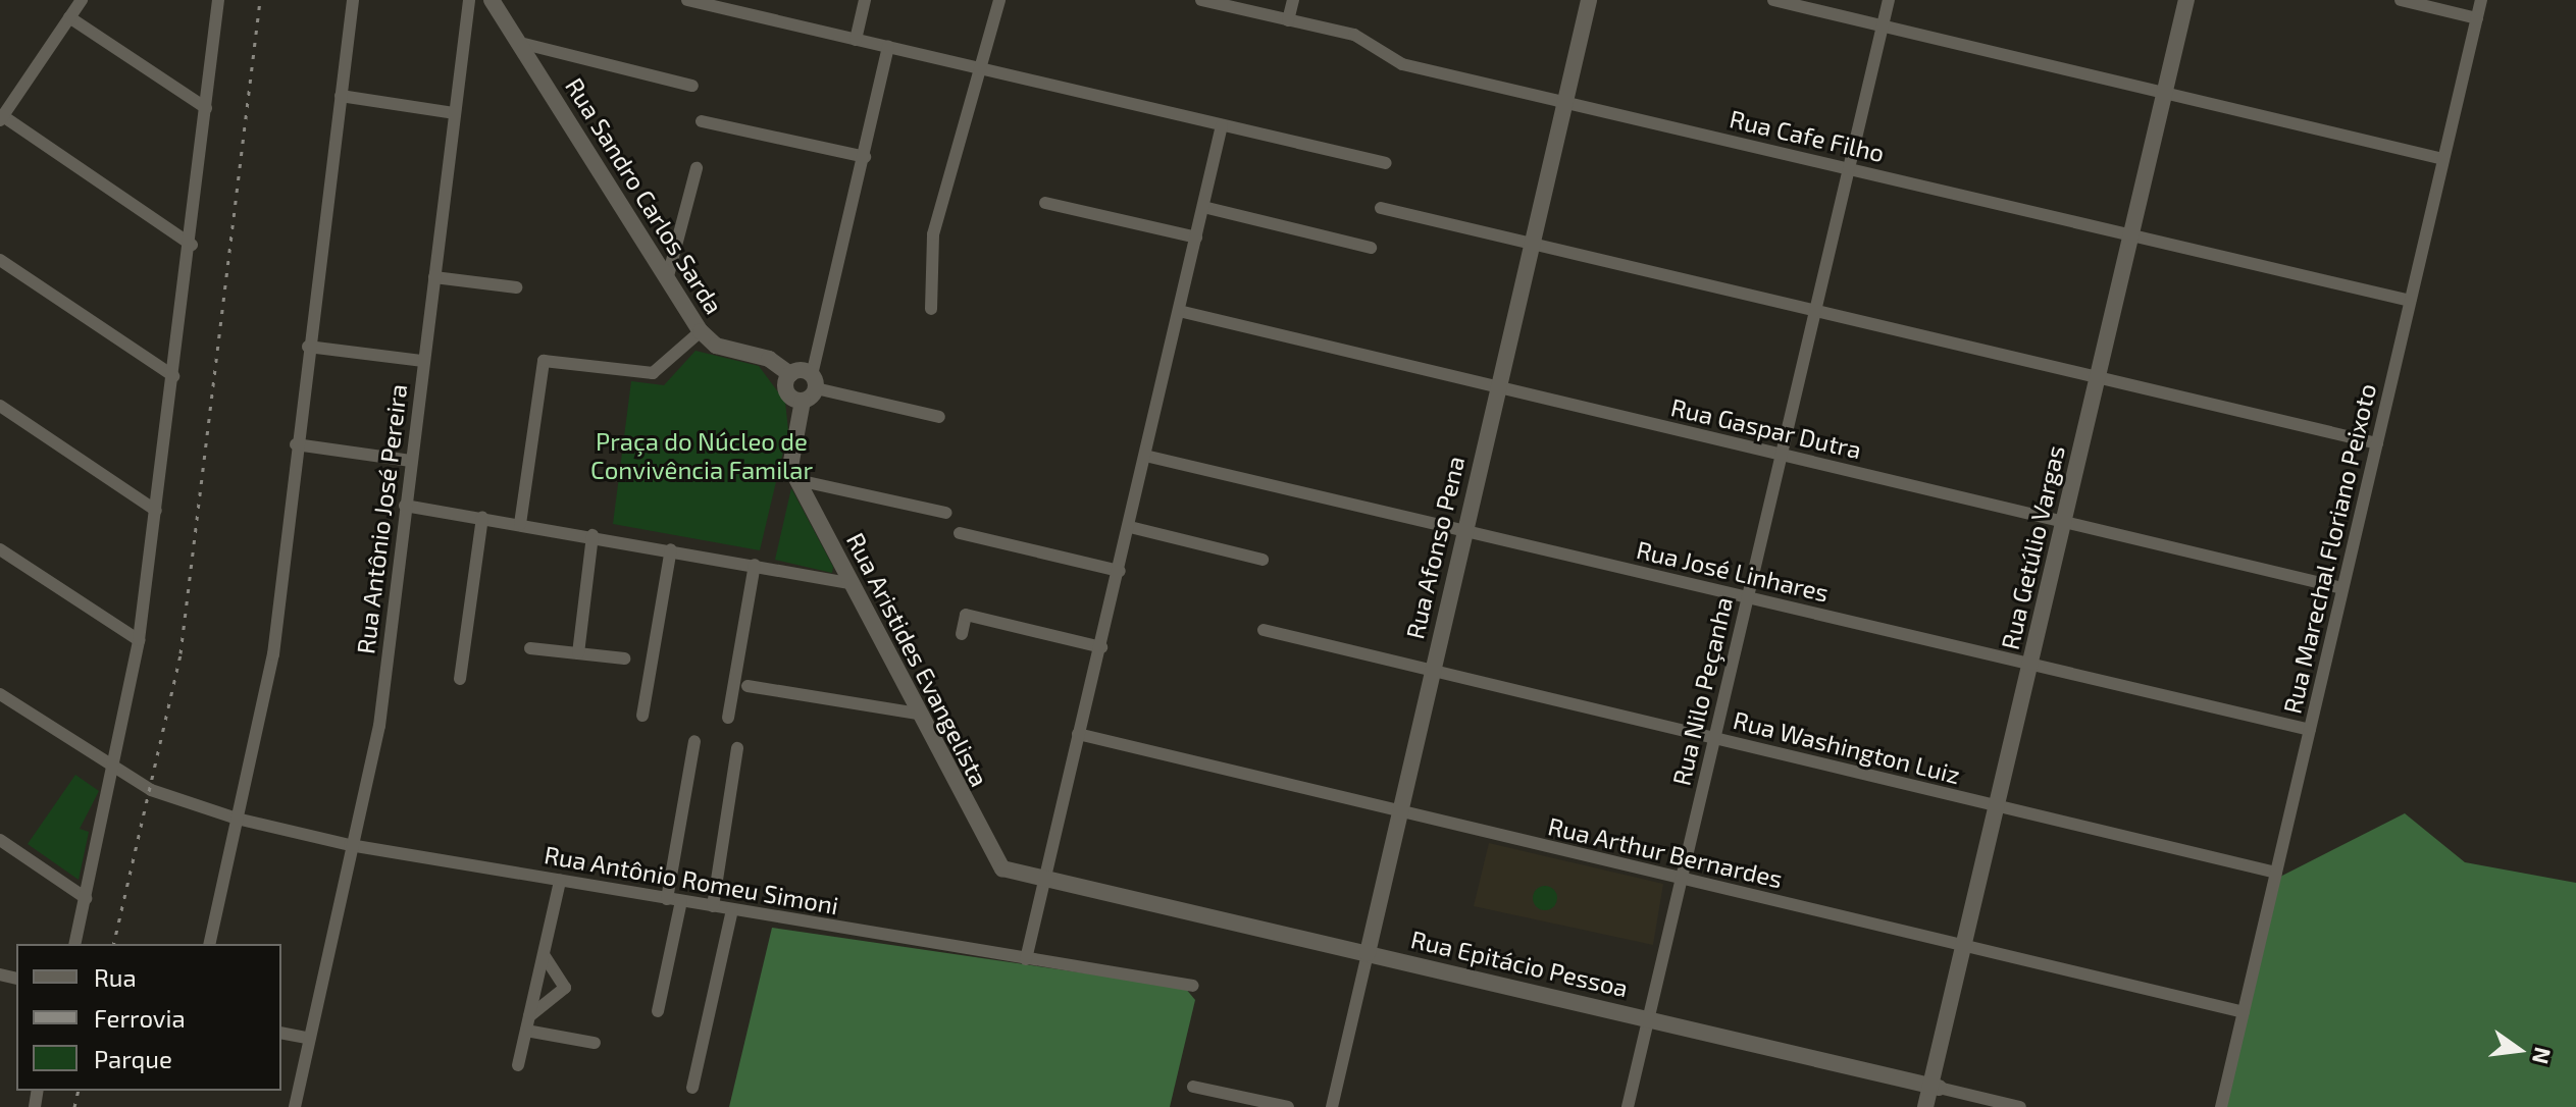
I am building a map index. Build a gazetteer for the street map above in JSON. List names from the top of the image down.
{
  "streets": {
    "street": [
      "Rua Cafe Filho",
      "Rua Sandro Carlos Sarda",
      "Rua Gaspar Dutra",
      "Rua Antônio José Pereira",
      "Rua Afonso Pena",
      "Rua Getúlio Vargas",
      "Rua Marechal Floriano Peixoto",
      "Rua José Linhares",
      "Rua Aristides Evangelista",
      "Rua Nilo Peçanha",
      "Rua Washington Luiz",
      "Rua Arthur Bernardes",
      "Rua Antônio Romeu Simoni",
      "Rua Epitácio Pessoa"
    ]
  },
  "crossings": [
    ["Rua Cafe Filho", "Rua Afonso Pena"],
    ["Rua Cafe Filho", "Rua Getúlio Vargas"],
    ["Rua Cafe Filho", "Rua Marechal Floriano Peixoto"],
    ["Rua Cafe Filho", "Rua Nilo Peçanha"],
    ["Rua Gaspar Dutra", "Rua Afonso Pena"],
    ["Rua Gaspar Dutra", "Rua Getúlio Vargas"],
    ["Rua Gaspar Dutra", "Rua Marechal Floriano Peixoto"],
    ["Rua Gaspar Dutra", "Rua Nilo Peçanha"],
    ["Rua Antônio José Pereira", "Rua Antônio Romeu Simoni"],
    ["Rua Afonso Pena", "Rua José Linhares"],
    ["Rua Afonso Pena", "Rua Washington Luiz"],
    ["Rua Afonso Pena", "Rua Arthur Bernardes"],
    ["Rua Afonso Pena", "Rua Epitácio Pessoa"],
    ["Rua Getúlio Vargas", "Rua José Linhares"],
    ["Rua Getúlio Vargas", "Rua Washington Luiz"],
    ["Rua Getúlio Vargas", "Rua Arthur Bernardes"],
    ["Rua Getúlio Vargas", "Rua Epitácio Pessoa"],
    ["Rua Marechal Floriano Peixoto", "Rua José Linhares"],
    ["Rua Marechal Floriano Peixoto", "Rua Washington Luiz"],
    ["Rua Marechal Floriano Peixoto", "Rua Arthur Bernardes"],
    ["Rua José Linhares", "Rua Nilo Peçanha"],
    ["Rua Aristides Evangelista", "Rua Epitácio Pessoa"],
    ["Rua Nilo Peçanha", "Rua Washington Luiz"],
    ["Rua Nilo Peçanha", "Rua Arthur Bernardes"],
    ["Rua Nilo Peçanha", "Rua Epitácio Pessoa"]
  ],
  "parks": ["Praça do Núcleo de Convivência Familar"],
  "legend": ["Rua", "Ferrovia", "Parque"],
  "north": "right"
}
